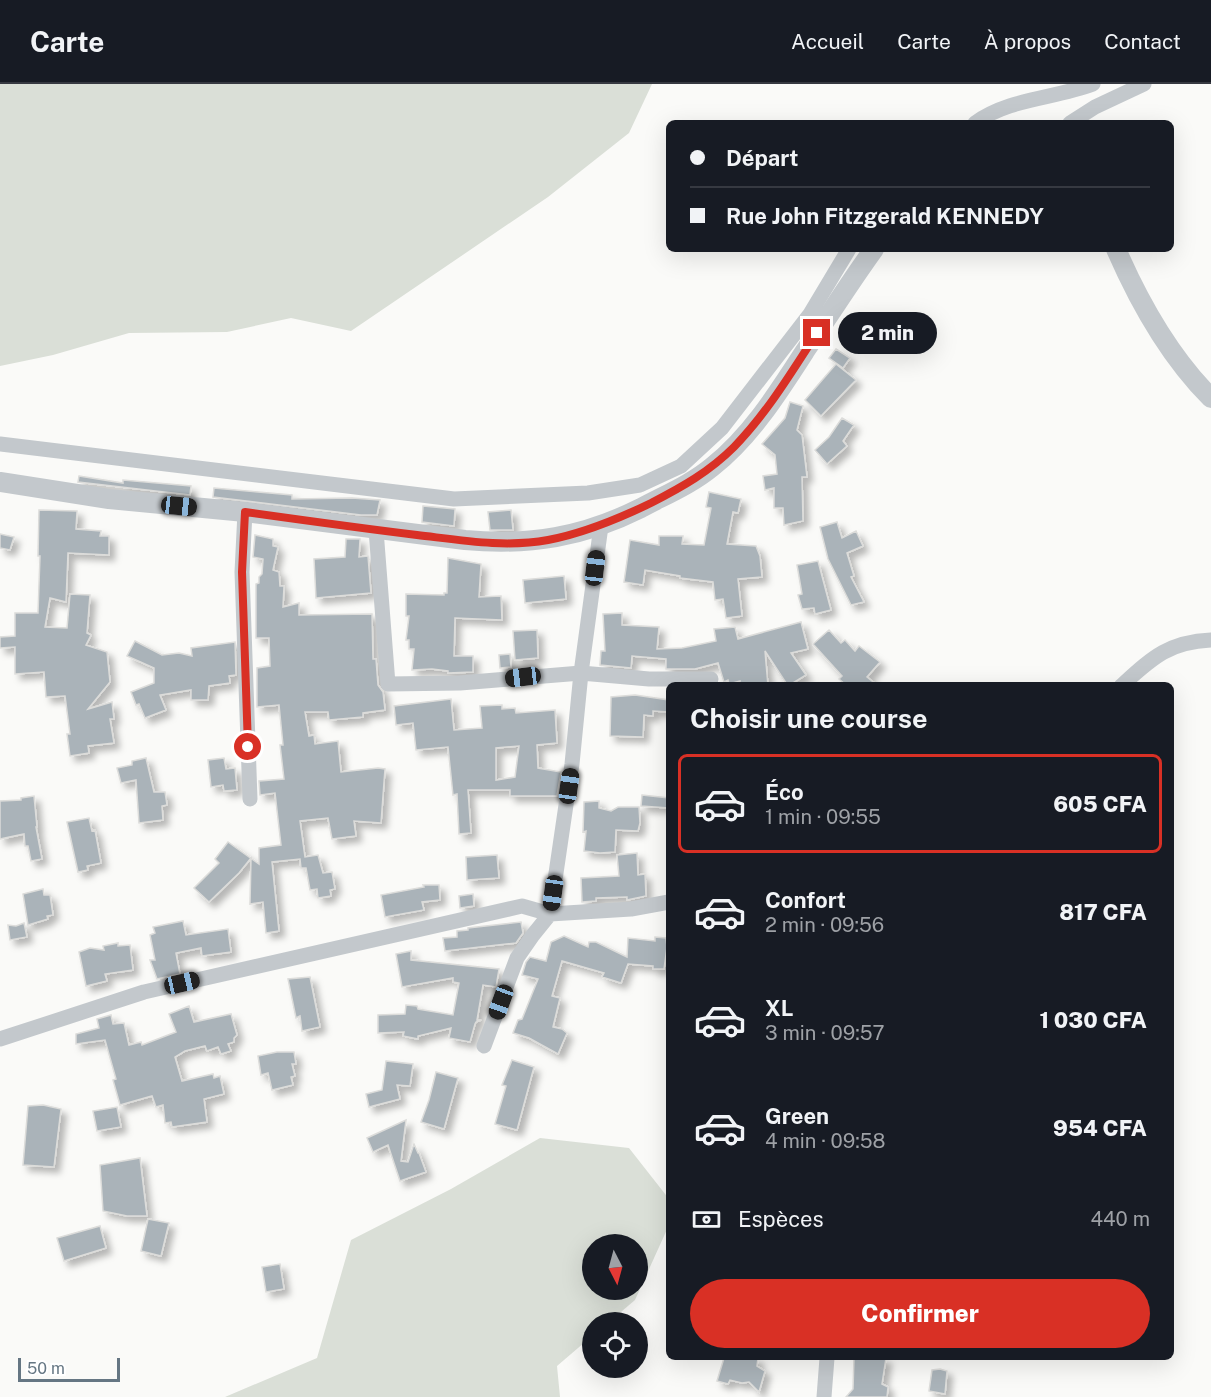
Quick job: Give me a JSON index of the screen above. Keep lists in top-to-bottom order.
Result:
{
  "scale_bar": "50 m",
  "north": "bottom",
  "page": {
    "header": "Carte",
    "nav": [
      "Accueil",
      "Carte",
      "À propos",
      "Contact"
    ],
    "banner": ["Départ", "Rue John Fitzgerald KENNEDY"],
    "bubble": "2 min",
    "heading": "Choisir une course",
    "list": [
      {
        "name": "Éco",
        "note": "1 min · 09:55",
        "value": "605 CFA"
      },
      {
        "name": "Confort",
        "note": "2 min · 09:56",
        "value": "817 CFA"
      },
      {
        "name": "XL",
        "note": "3 min · 09:57",
        "value": "1 030 CFA"
      },
      {
        "name": "Green",
        "note": "4 min · 09:58",
        "value": "954 CFA"
      }
    ],
    "pay": ["Espèces", "440 m"],
    "buttons": "Confirmer",
    "scale": "50 m"
  }
}
